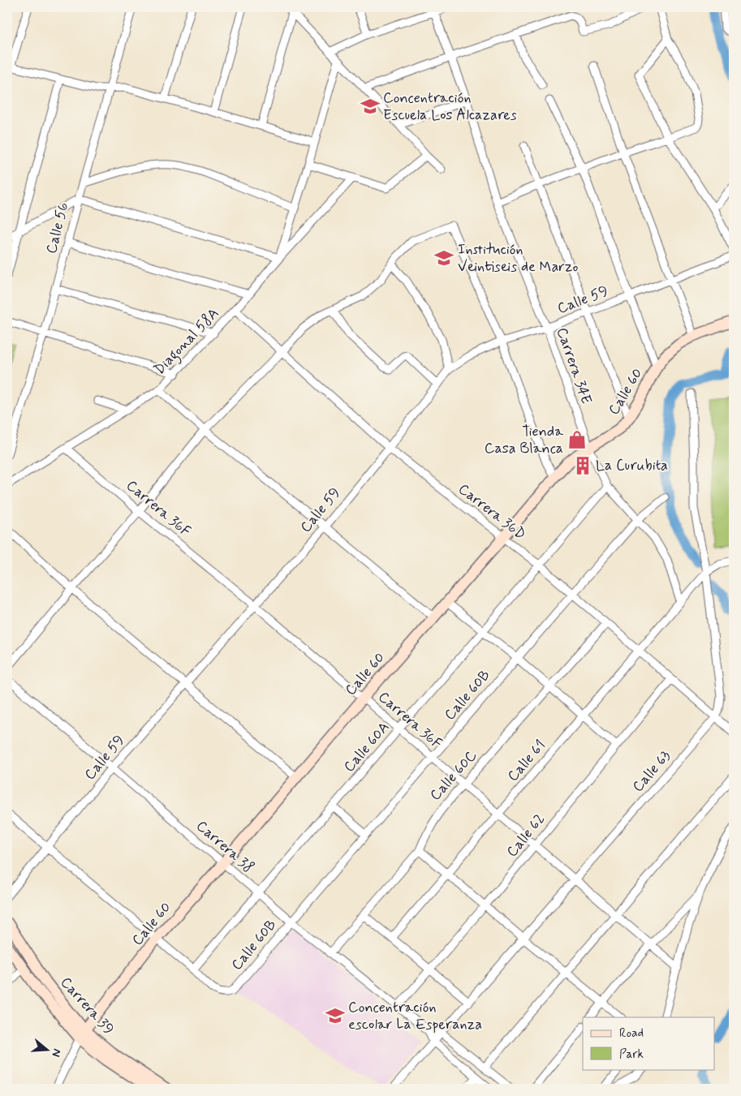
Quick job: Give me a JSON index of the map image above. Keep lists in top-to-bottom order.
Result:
{
  "streets": {
    "street": [
      "Calle 56",
      "Calle 59",
      "Diagonal 58A",
      "Carrera 34E",
      "Calle 60",
      "Carrera 36F",
      "Carrera 36D",
      "Calle 60B",
      "Calle 60A",
      "Calle 61",
      "Calle 63",
      "Calle 60C",
      "Calle 62",
      "Carrera 38",
      "Carrera 39"
    ]
  },
  "crossings": [
    ["Calle 59", "Carrera 34E"],
    ["Calle 59", "Carrera 36F"],
    ["Calle 59", "Carrera 36D"],
    ["Calle 59", "Carrera 38"],
    ["Diagonal 58A", "Carrera 36F"],
    ["Diagonal 58A", "Carrera 36D"],
    ["Carrera 34E", "Calle 60"],
    ["Carrera 34E", "Calle 60B"],
    ["Carrera 34E", "Calle 60A"],
    ["Carrera 34E", "Calle 61"],
    ["Calle 60", "Carrera 36F"],
    ["Calle 60", "Carrera 36D"],
    ["Calle 60", "Carrera 38"],
    ["Calle 60", "Carrera 39"],
    ["Carrera 36F", "Calle 60B"],
    ["Carrera 36F", "Calle 60A"],
    ["Carrera 36F", "Calle 61"],
    ["Carrera 36F", "Calle 63"],
    ["Carrera 36F", "Calle 60C"],
    ["Carrera 36F", "Calle 62"],
    ["Carrera 36D", "Calle 60B"],
    ["Carrera 36D", "Calle 60A"],
    ["Carrera 36D", "Calle 61"],
    ["Carrera 36D", "Calle 63"],
    ["Carrera 36D", "Calle 60C"],
    ["Carrera 36D", "Calle 62"],
    ["Calle 60B", "Calle 60A"],
    ["Calle 60B", "Carrera 38"],
    ["Calle 60A", "Carrera 38"],
    ["Calle 63", "Carrera 38"],
    ["Calle 60C", "Carrera 38"],
    ["Calle 62", "Carrera 38"]
  ],
  "places": {
    "school or university": ["Concentración Escuela Los Alcazares", "Institución Veintiseis de Marzo", "Concentración escolar La Esperanza"],
    "shop": ["Tienda Casa Blanca"],
    "building": ["La Curubita"]
  },
  "legend": ["Road", "Park"],
  "north": "right"
}
